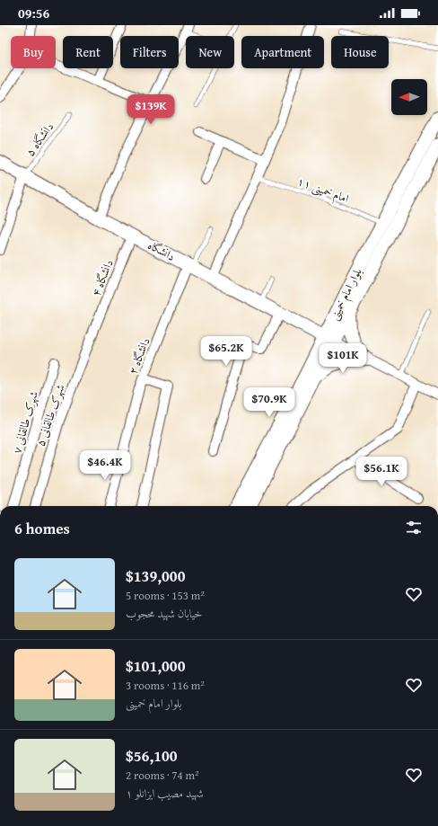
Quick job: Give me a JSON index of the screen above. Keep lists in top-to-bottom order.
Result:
{
  "streets": {
    "main road": ["دانشگاه", "بلوار امام خمینی"],
    "street": [
      "دانشگاه ۴",
      "دانشگاه ۲",
      "شهرک طالقانی ۵",
      "شهرک طالقانی ۷"
    ],
    "lane": ["دانشگاه ۵", "امام خمینی ۱۱"]
  },
  "crossings": [
    ["دانشگاه ۵", "دانشگاه"],
    ["امام خمینی ۱۱", "بلوار امام خمینی"],
    ["دانشگاه", "دانشگاه ۴"],
    ["دانشگاه", "بلوار امام خمینی"],
    ["دانشگاه", "دانشگاه ۲"],
    ["دانشگاه ۴", "شهرک طالقانی ۵"]
  ],
  "north": "left",
  "page": {
    "status": "09:56",
    "chip": [
      "Buy",
      "Rent",
      "Filters",
      "New",
      "Apartment",
      "House"
    ],
    "price": [
      "$139K",
      "$65.2K",
      "$101K",
      "$70.9K",
      "$46.4K",
      "$56.1K"
    ],
    "heading": "6 homes",
    "list": [
      {
        "name": "$139,000",
        "note": "5 rooms · 153 m² · خیابان شهید محجوب"
      },
      {
        "name": "$101,000",
        "note": "3 rooms · 116 m² · بلوار امام خمینی"
      },
      {
        "name": "$56,100",
        "note": "2 rooms · 74 m² · شهید مصیب ایزانلو ۱"
      }
    ]
  }
}
